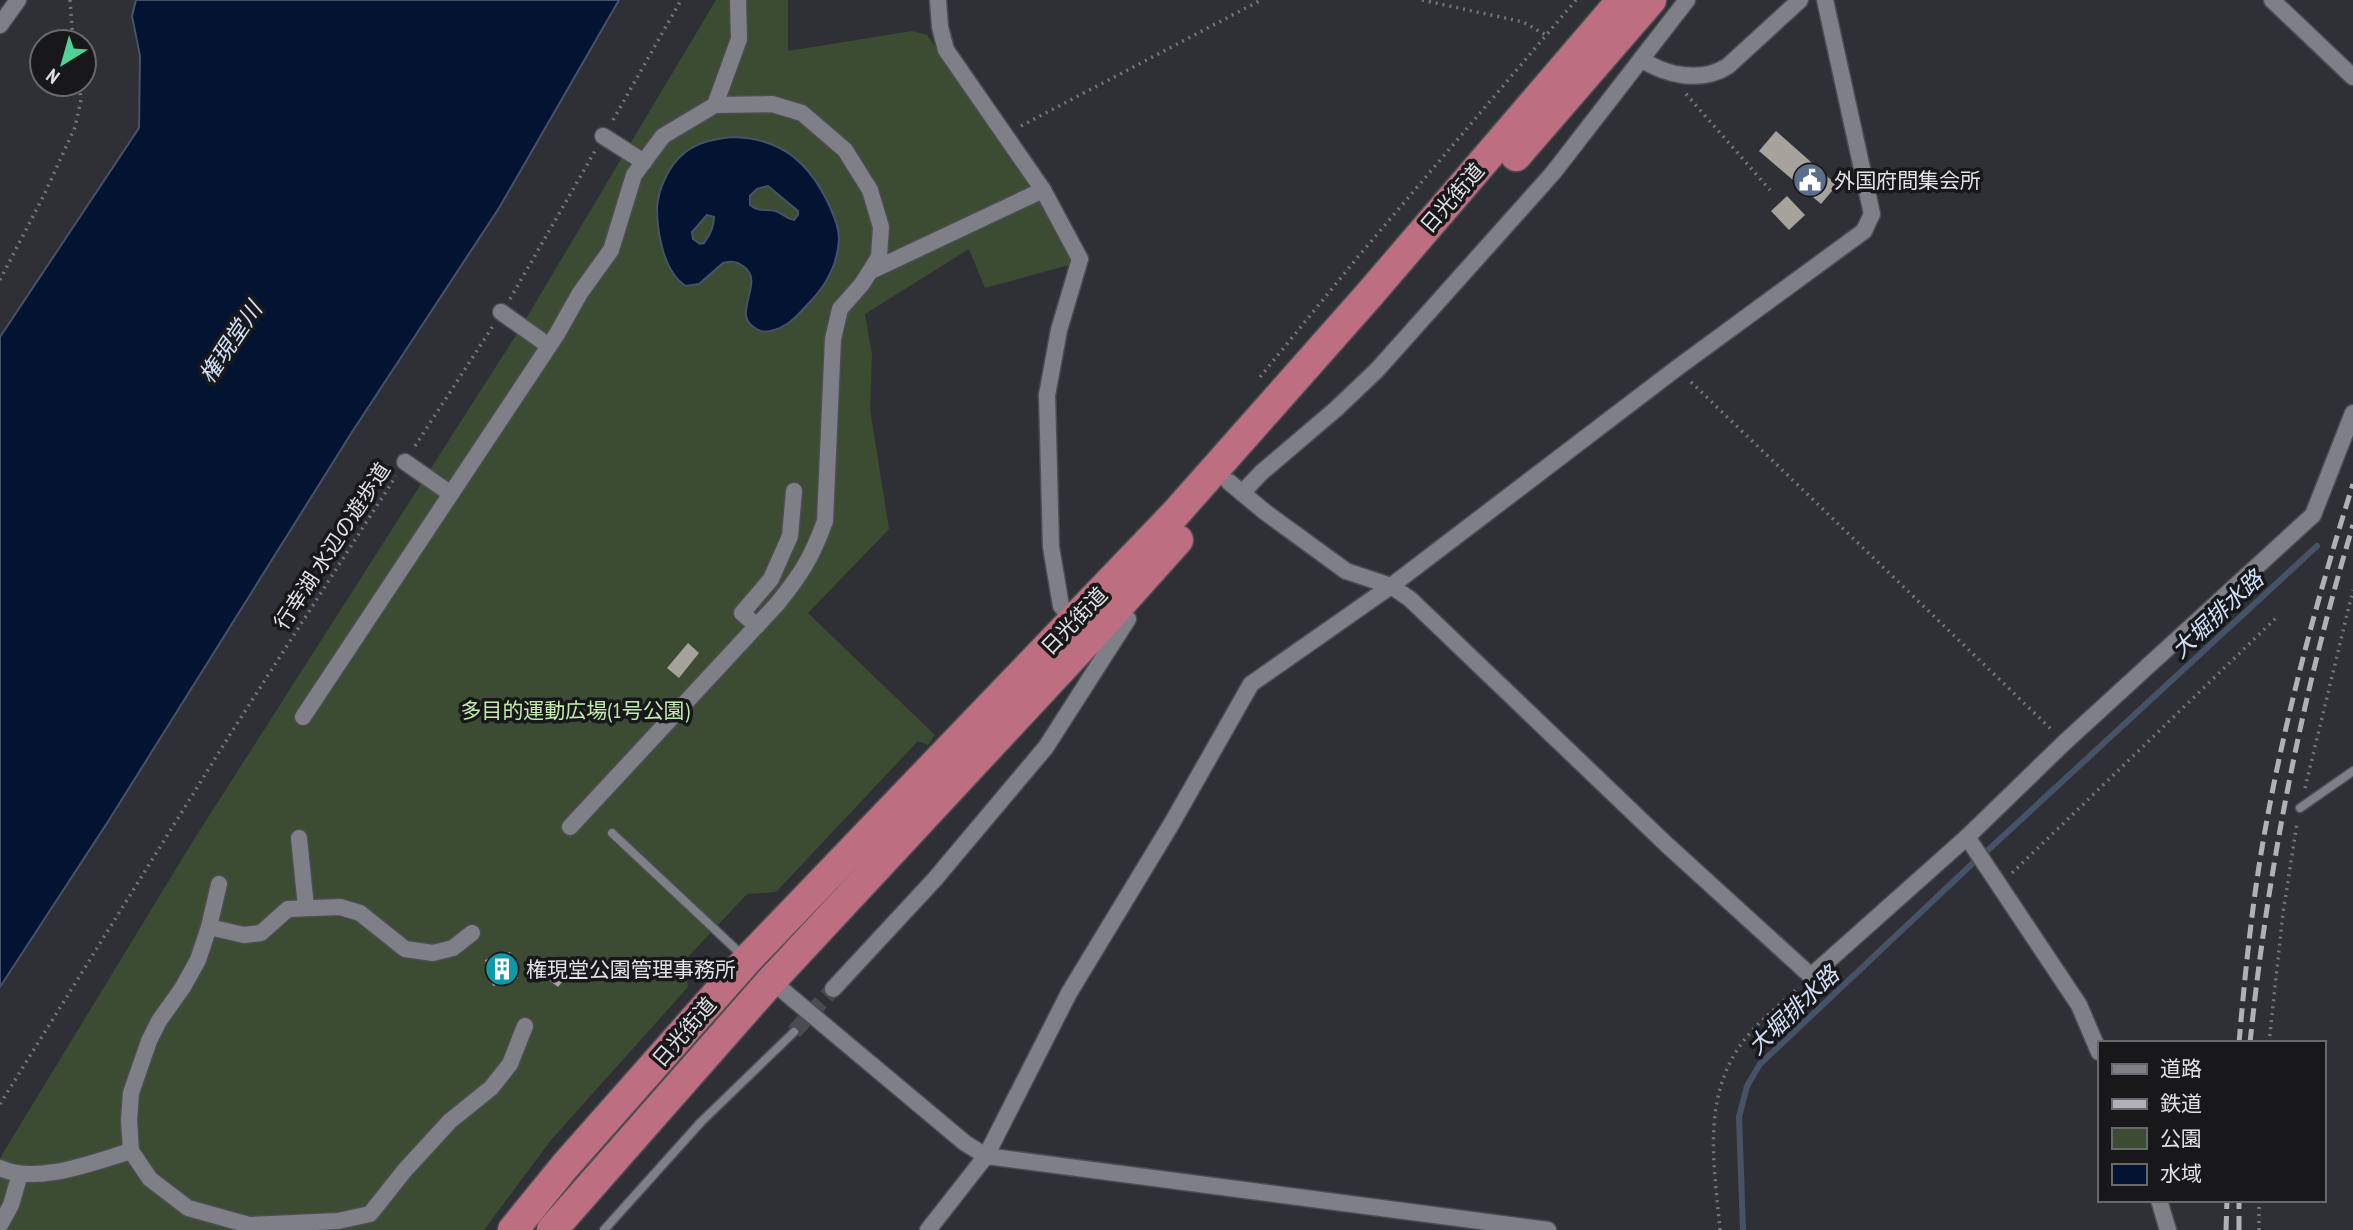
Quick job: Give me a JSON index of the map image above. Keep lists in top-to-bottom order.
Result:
{
  "streets": {
    "highway": ["日光街道"],
    "path": ["行幸湖 水辺の遊歩道"]
  },
  "water": ["権現堂川", "大堀排水路"],
  "parks": ["多目的運動広場(1号公園)"],
  "places": {
    "public building": ["外国府間集会所"],
    "building": ["権現堂公園管理事務所"]
  },
  "legend": [
    "道路",
    "鉄道",
    "公園",
    "水域"
  ],
  "north": "bottom left"
}
